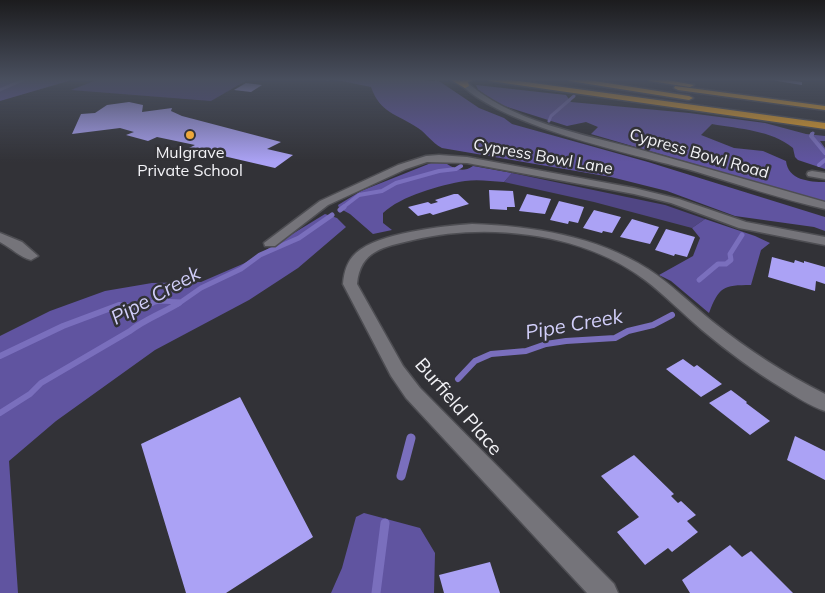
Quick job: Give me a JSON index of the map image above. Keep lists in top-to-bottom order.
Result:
{
  "streets": {
    "street": ["Cypress Bowl Road", "Cypress Bowl Lane", "Burfield Place"]
  },
  "water": ["Pipe Creek"],
  "places": ["Mulgrave Private School"]
}
